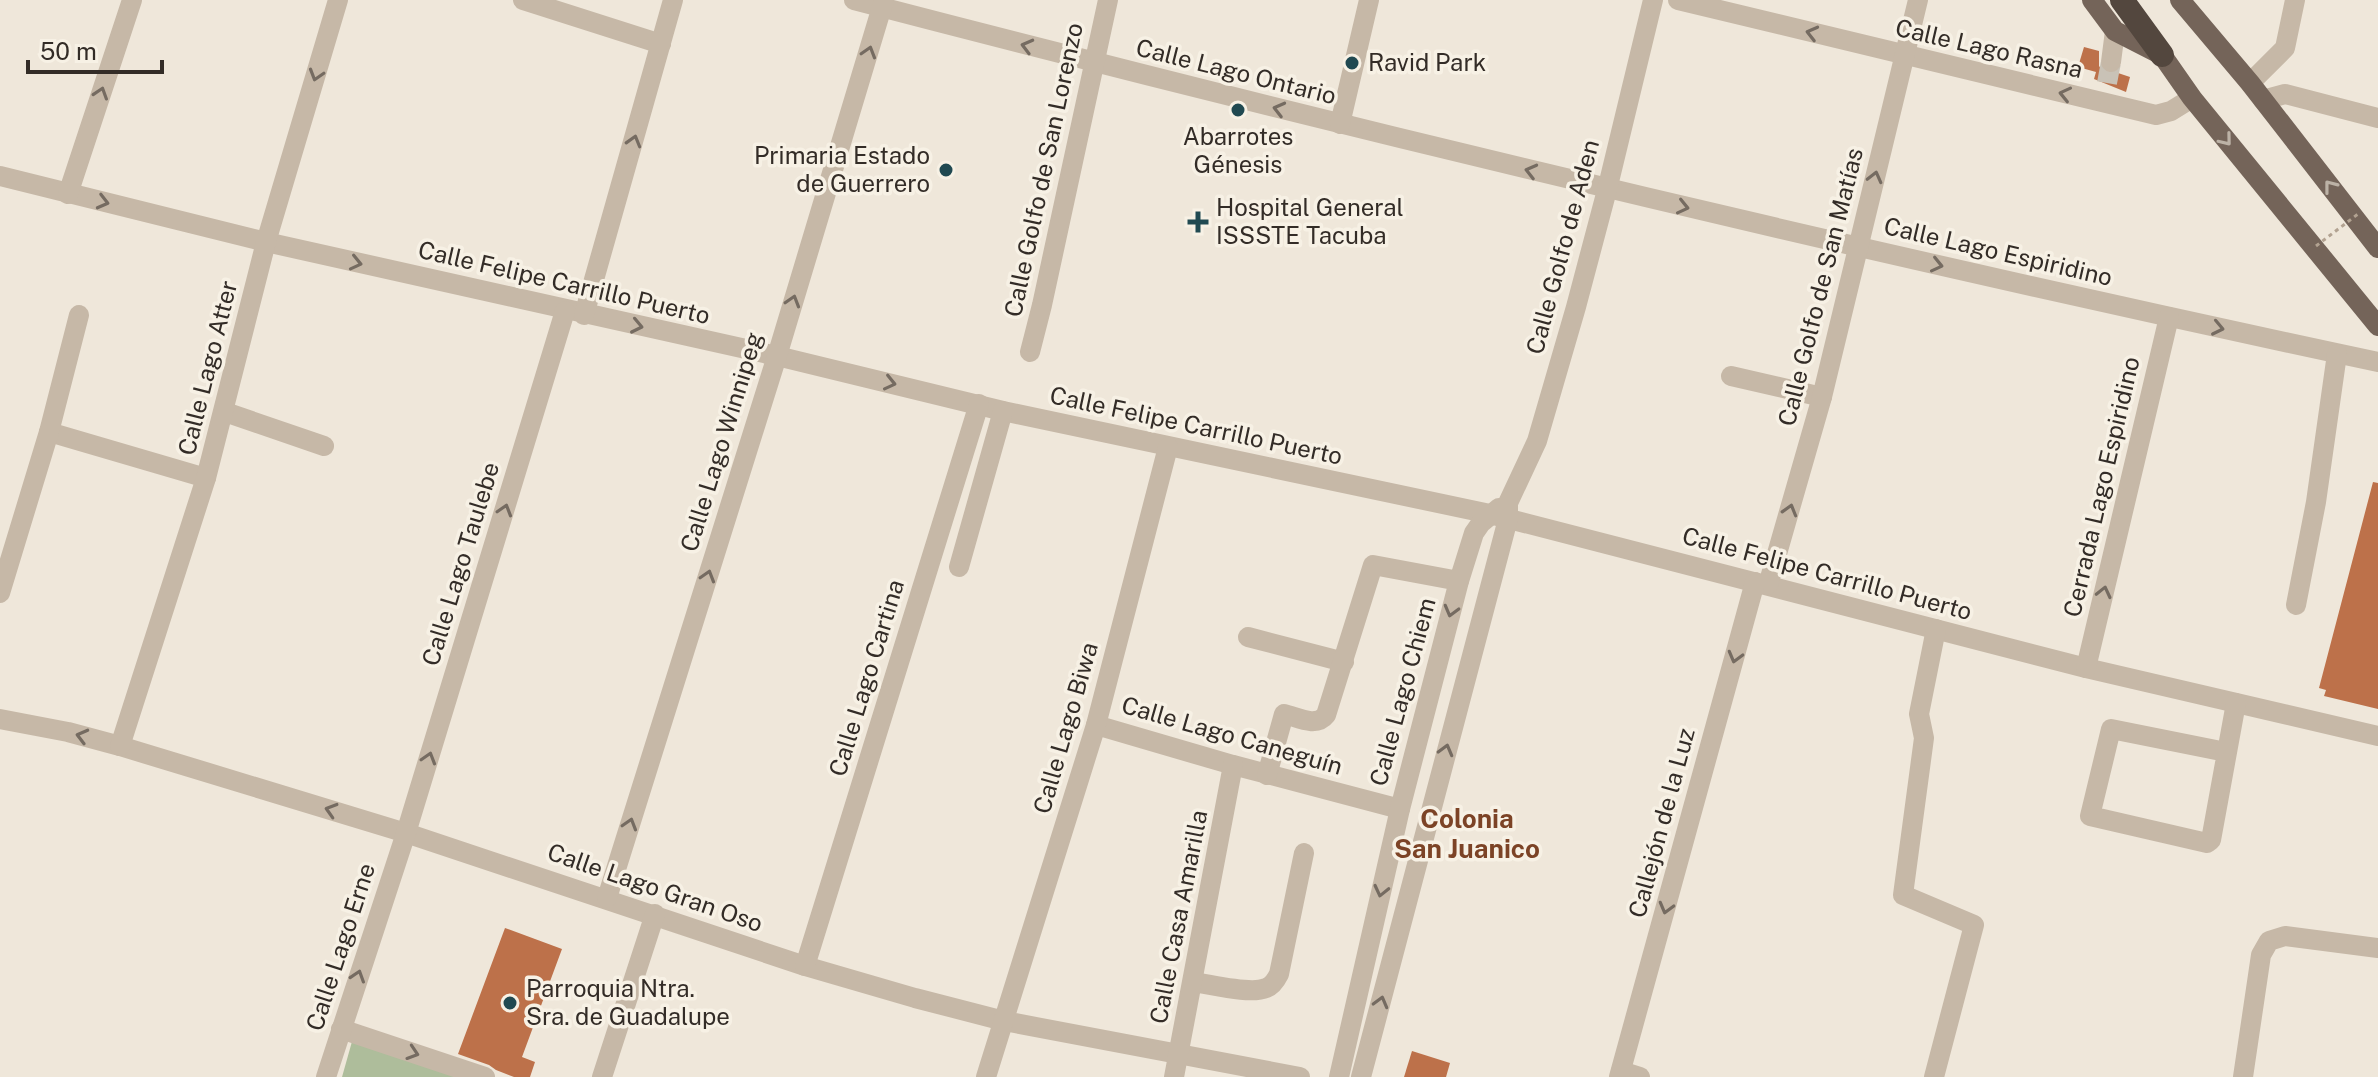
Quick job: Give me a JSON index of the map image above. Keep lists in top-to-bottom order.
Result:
{
  "streets": {
    "street": [
      "Calle Lago Rasna",
      "Calle Lago Ontario",
      "Calle Golfo de San Lorenzo",
      "Calle Golfo de Aden",
      "Calle Lago Espiridino",
      "Calle Felipe Carrillo Puerto",
      "Calle Golfo de San Matías",
      "Calle Lago Atter",
      "Calle Lago Winnipeg",
      "Cerrada Lago Espiridino",
      "Calle Lago Taulebe",
      "Calle Lago Cartina",
      "Calle Lago Chiem",
      "Calle Lago Biwa",
      "Calle Lago Caneguín",
      "Callejón de la Luz",
      "Calle Lago Gran Oso",
      "Calle Casa Amarilla",
      "Calle Lago Erne"
    ]
  },
  "crossings": [
    ["Calle Lago Rasna", "Calle Golfo de San Matías"],
    ["Calle Lago Ontario", "Calle Golfo de San Lorenzo"],
    ["Calle Lago Ontario", "Calle Golfo de Aden"],
    ["Calle Lago Ontario", "Calle Lago Espiridino"],
    ["Calle Lago Ontario", "Calle Lago Winnipeg"],
    ["Calle Golfo de Aden", "Calle Lago Espiridino"],
    ["Calle Golfo de Aden", "Calle Felipe Carrillo Puerto"],
    ["Calle Golfo de Aden", "Calle Lago Chiem"],
    ["Calle Lago Espiridino", "Calle Golfo de San Matías"],
    ["Calle Lago Espiridino", "Cerrada Lago Espiridino"],
    ["Calle Felipe Carrillo Puerto", "Calle Golfo de San Matías"],
    ["Calle Felipe Carrillo Puerto", "Calle Lago Atter"],
    ["Calle Felipe Carrillo Puerto", "Calle Lago Winnipeg"],
    ["Calle Felipe Carrillo Puerto", "Cerrada Lago Espiridino"],
    ["Calle Felipe Carrillo Puerto", "Calle Lago Taulebe"],
    ["Calle Felipe Carrillo Puerto", "Calle Lago Cartina"],
    ["Calle Felipe Carrillo Puerto", "Calle Lago Chiem"],
    ["Calle Felipe Carrillo Puerto", "Calle Lago Biwa"],
    ["Calle Felipe Carrillo Puerto", "Callejón de la Luz"],
    ["Calle Golfo de San Matías", "Callejón de la Luz"],
    ["Calle Lago Atter", "Calle Lago Gran Oso"],
    ["Calle Lago Winnipeg", "Calle Lago Gran Oso"],
    ["Calle Lago Taulebe", "Calle Lago Gran Oso"],
    ["Calle Lago Taulebe", "Calle Lago Erne"],
    ["Calle Lago Cartina", "Calle Lago Gran Oso"],
    ["Calle Lago Chiem", "Calle Lago Caneguín"],
    ["Calle Lago Biwa", "Calle Lago Caneguín"],
    ["Calle Lago Biwa", "Calle Lago Gran Oso"],
    ["Calle Lago Caneguín", "Calle Casa Amarilla"],
    ["Calle Lago Gran Oso", "Calle Casa Amarilla"],
    ["Calle Lago Gran Oso", "Calle Lago Erne"]
  ],
  "one_way": [
    "Calle Lago Rasna",
    "Calle Lago Ontario",
    "Calle Lago Espiridino",
    "Calle Felipe Carrillo Puerto",
    "Calle Golfo de San Matías",
    "Calle Lago Winnipeg",
    "Cerrada Lago Espiridino",
    "Calle Lago Taulebe",
    "Callejón de la Luz",
    "Calle Lago Erne"
  ],
  "districts": ["Colonia San Juanico"],
  "places": {
    "other": [
      "Ravid Park",
      "Abarrotes Génesis",
      "Primaria Estado de Guerrero",
      "Parroquia Ntra. Sra. de Guadalupe"
    ],
    "health": ["Hospital General ISSSTE Tacuba"]
  },
  "scale_bar": "50 m"
}
